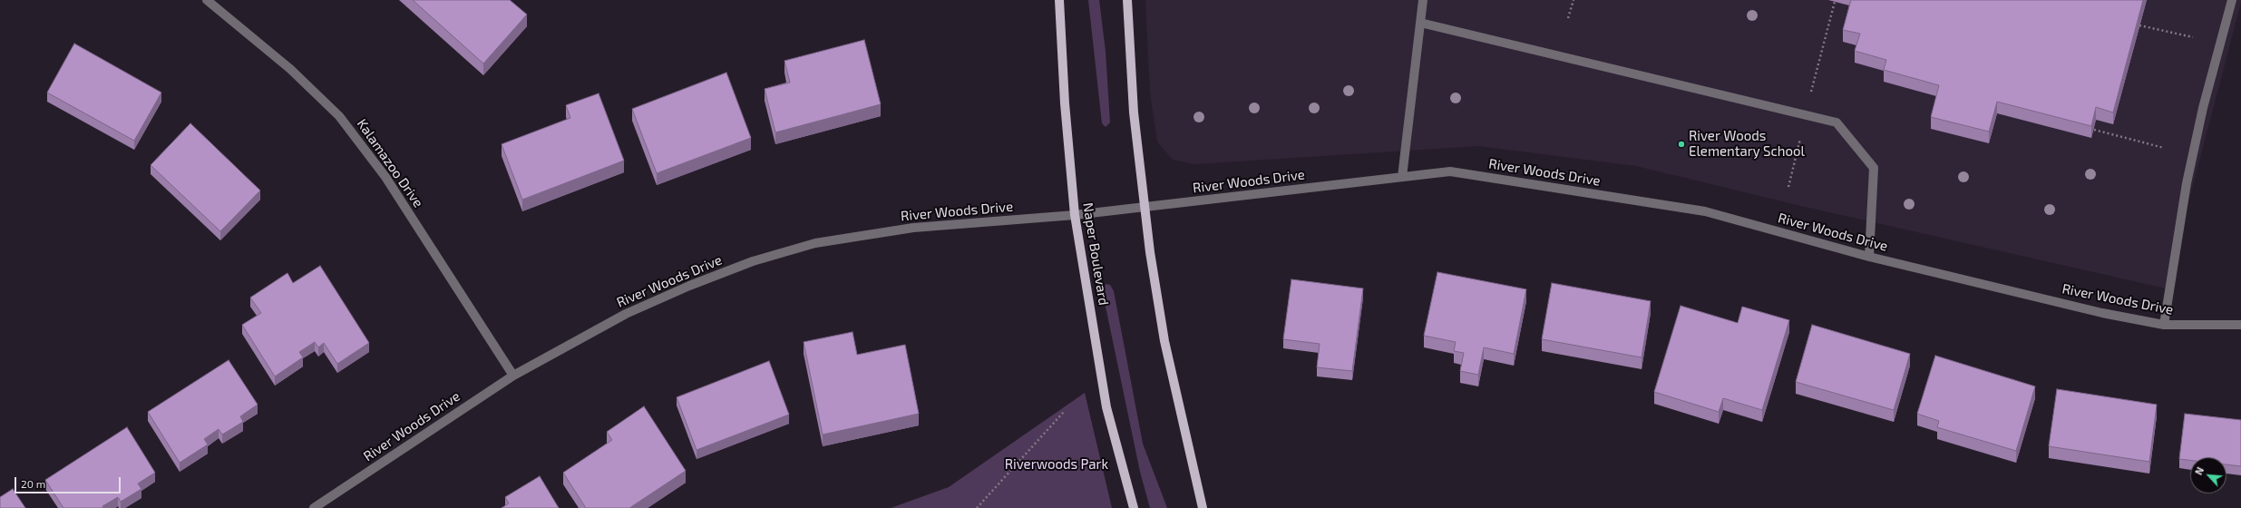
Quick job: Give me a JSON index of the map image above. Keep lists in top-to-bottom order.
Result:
{
  "streets": {
    "main road": ["Naper Boulevard"],
    "street": ["Kalamazoo Drive", "River Woods Drive"]
  },
  "crossings": [
    ["Kalamazoo Drive", "River Woods Drive"],
    ["River Woods Drive", "Naper Boulevard"]
  ],
  "parks": ["Riverwoods Park"],
  "places": ["River Woods Elementary School"],
  "scale_bar": "20 m",
  "north": "top left"
}
